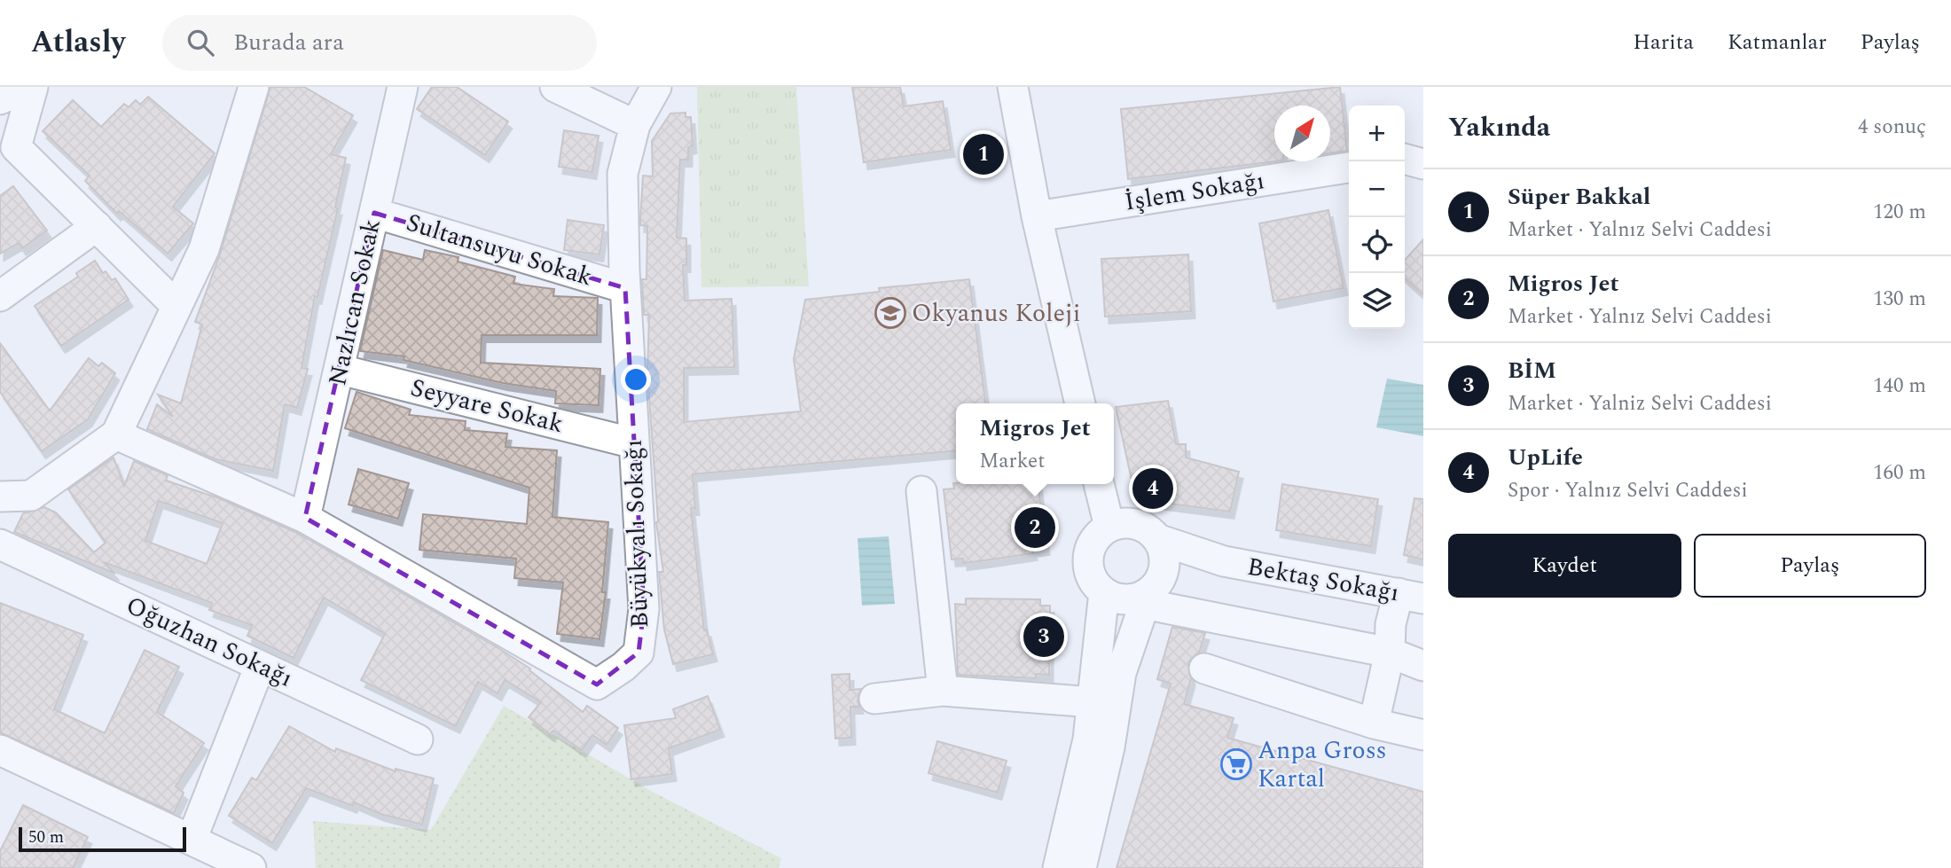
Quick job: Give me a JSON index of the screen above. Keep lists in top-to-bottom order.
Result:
{
  "streets": {
    "street": [
      "İşlem Sokağı",
      "Sultansuyu Sokak",
      "Nazlıcan Sokak",
      "Seyyare Sokak",
      "Büyükyalı Sokağı",
      "Bektaş Sokağı",
      "Oğuzhan Sokağı"
    ]
  },
  "crossings": [
    ["Sultansuyu Sokak", "Nazlıcan Sokak"],
    ["Sultansuyu Sokak", "Büyükyalı Sokağı"],
    ["Nazlıcan Sokak", "Seyyare Sokak"],
    ["Nazlıcan Sokak", "Büyükyalı Sokağı"],
    ["Seyyare Sokak", "Büyükyalı Sokağı"]
  ],
  "places": {
    "school or university": ["Okyanus Koleji"],
    "supermarket": ["Anpa Gross Kartal"]
  },
  "scale_bar": "50 m",
  "north": "top right",
  "page": {
    "header": "Atlasly",
    "search": "Burada ara",
    "nav": ["Harita", "Katmanlar", "Paylaş"],
    "heading": ["Yakında", "4 sonuç"],
    "map_buttons": ["+", "−"],
    "pins": [
      "1",
      "4",
      "2",
      "3"
    ],
    "list": [
      {
        "mark": "1",
        "name": "Süper Bakkal",
        "note": "Market · Yalnız Selvi Caddesi",
        "value": "120 m"
      },
      {
        "mark": "2",
        "name": "Migros Jet",
        "note": "Market · Yalnız Selvi Caddesi",
        "value": "130 m"
      },
      {
        "mark": "3",
        "name": "BİM",
        "note": "Market · Yalniz Selvi Caddesi",
        "value": "140 m"
      },
      {
        "mark": "4",
        "name": "UpLife",
        "note": "Spor · Yalnız Selvi Caddesi",
        "value": "160 m"
      }
    ],
    "popup": ["Migros Jet", "Market"],
    "buttons": ["Kaydet", "Paylaş"],
    "scale": "50 m"
  }
}
